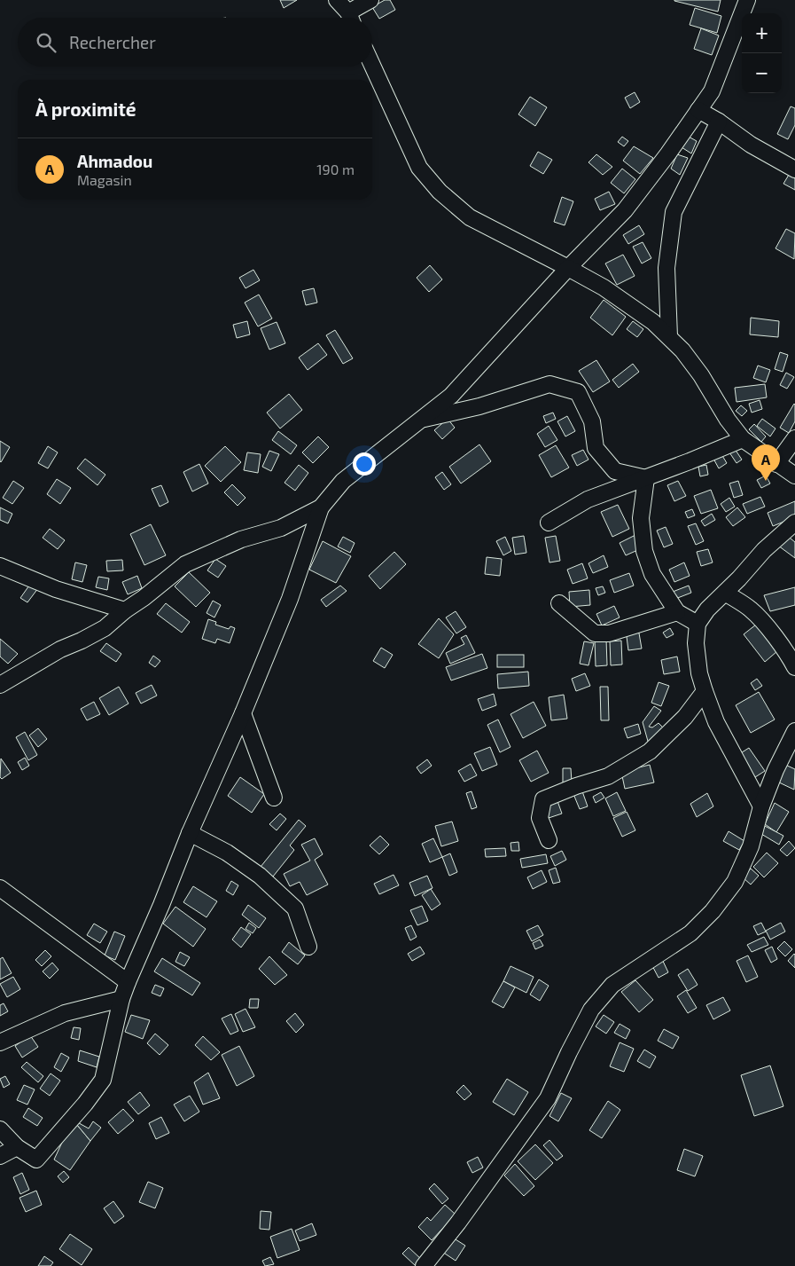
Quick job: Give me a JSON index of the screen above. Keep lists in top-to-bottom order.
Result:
{
  "page": {
    "map_buttons": ["+", "−"],
    "search": "Rechercher",
    "heading": "À proximité",
    "list": [
      {
        "mark": "A",
        "name": "Ahmadou",
        "note": "Magasin",
        "value": "190 m"
      }
    ],
    "pins": "A"
  }
}
